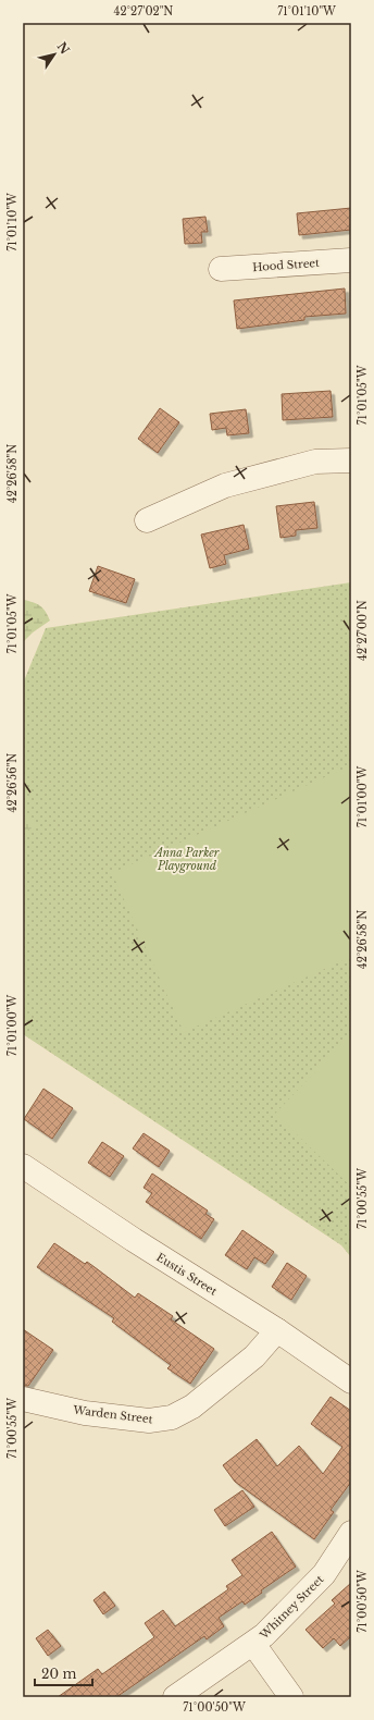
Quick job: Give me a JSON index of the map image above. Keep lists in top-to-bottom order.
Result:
{
  "streets": {
    "street": [
      "Hood Street",
      "Eustis Street",
      "Warden Street",
      "Whitney Street"
    ]
  },
  "crossings": [
    ["Eustis Street", "Warden Street"]
  ],
  "parks": ["Anna Parker Playground"],
  "scale_bar": "20 m",
  "north": "top right",
  "coordinates": [
    "42°27'02\"N",
    "71°01'10\"W",
    "71°01'05\"W",
    "42°26'58\"N",
    "42°27'00\"N",
    "42°26'56\"N",
    "71°01'00\"W",
    "71°00'55\"W",
    "71°00'50\"W"
  ]
}
